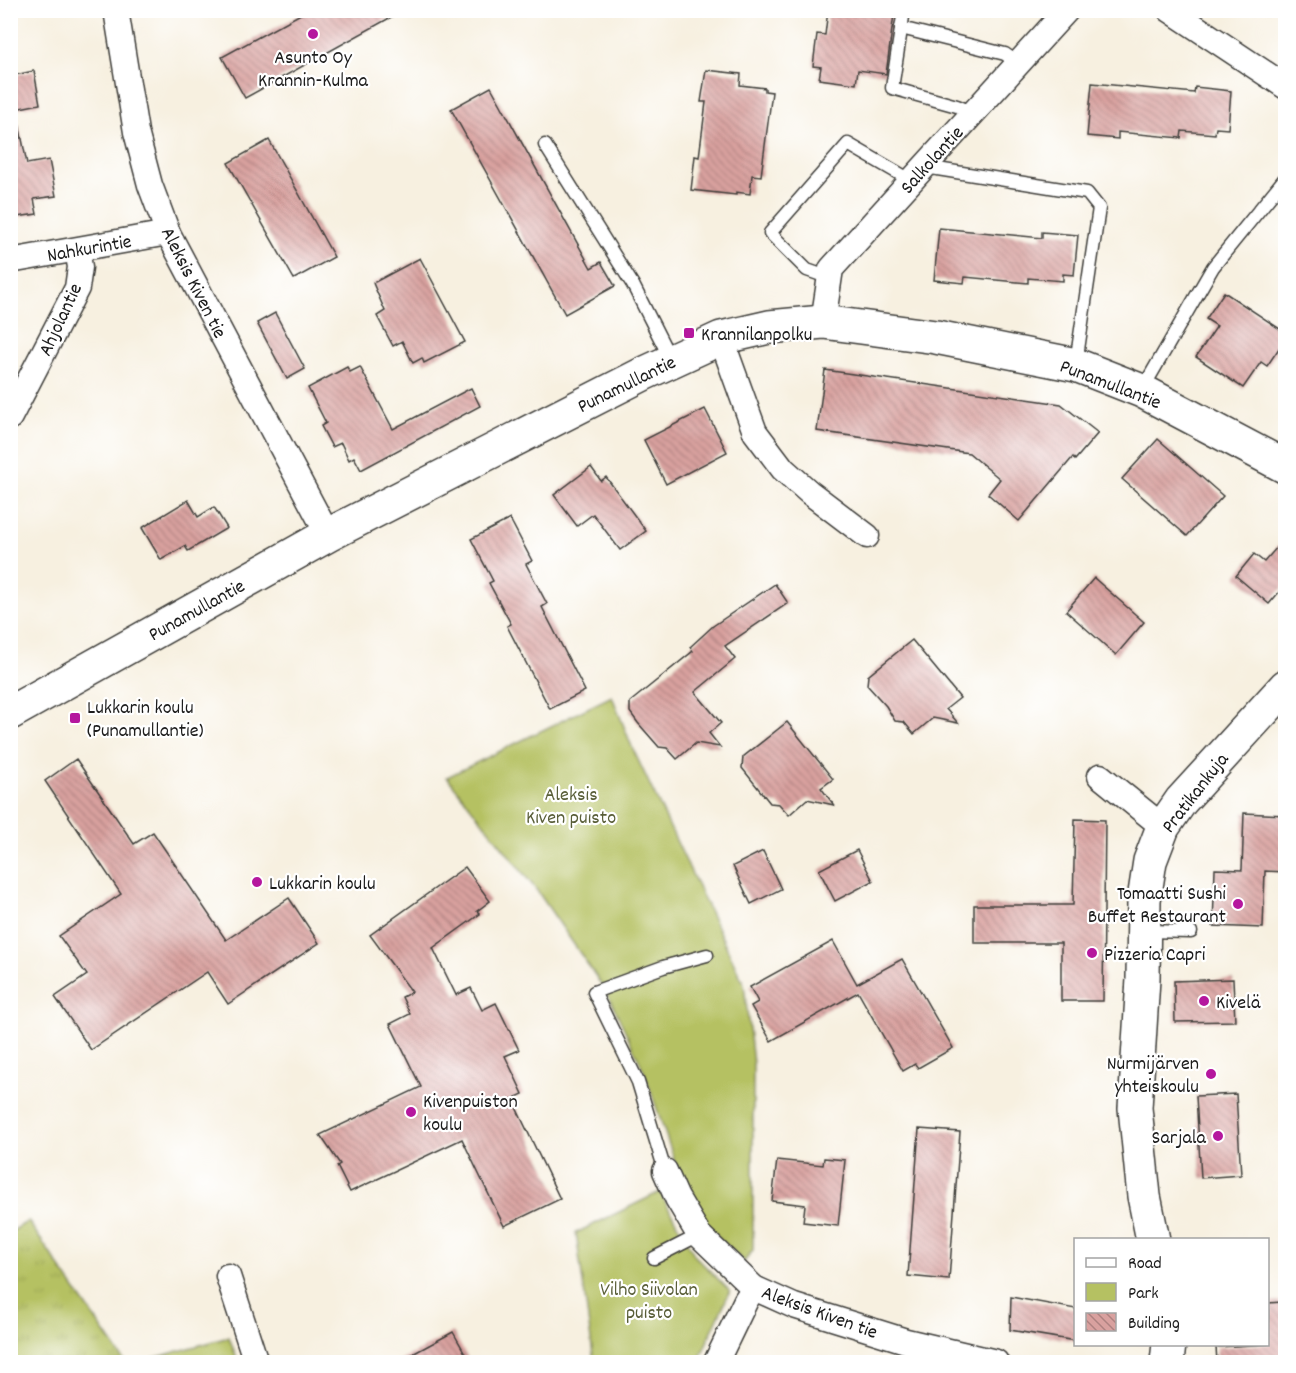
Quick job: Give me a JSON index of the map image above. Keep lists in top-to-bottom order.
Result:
{
  "streets": {
    "street": [
      "Salkolantie",
      "Nahkurintie",
      "Aleksis Kiven tie",
      "Ahjolantie",
      "Punamullantie",
      "Pratikankuja"
    ]
  },
  "crossings": [
    ["Salkolantie", "Punamullantie"],
    ["Nahkurintie", "Aleksis Kiven tie"],
    ["Nahkurintie", "Ahjolantie"],
    ["Aleksis Kiven tie", "Punamullantie"]
  ],
  "parks": ["Aleksis Kiven puisto", "Vilho Siivolan puisto"],
  "places": {
    "other": [
      "Asunto Oy Krannin-Kulma",
      "Lukkarin koulu",
      "Tomaatti Sushi Buffet Restaurant",
      "Pizzeria Capri",
      "Kivelä",
      "Nurmijärven yhteiskoulu",
      "Kivenpuiston koulu",
      "Sarjala"
    ],
    "transit": ["Krannilanpolku", "Lukkarin koulu (Punamullantie)"]
  },
  "legend": ["Road", "Park", "Building"]
}
